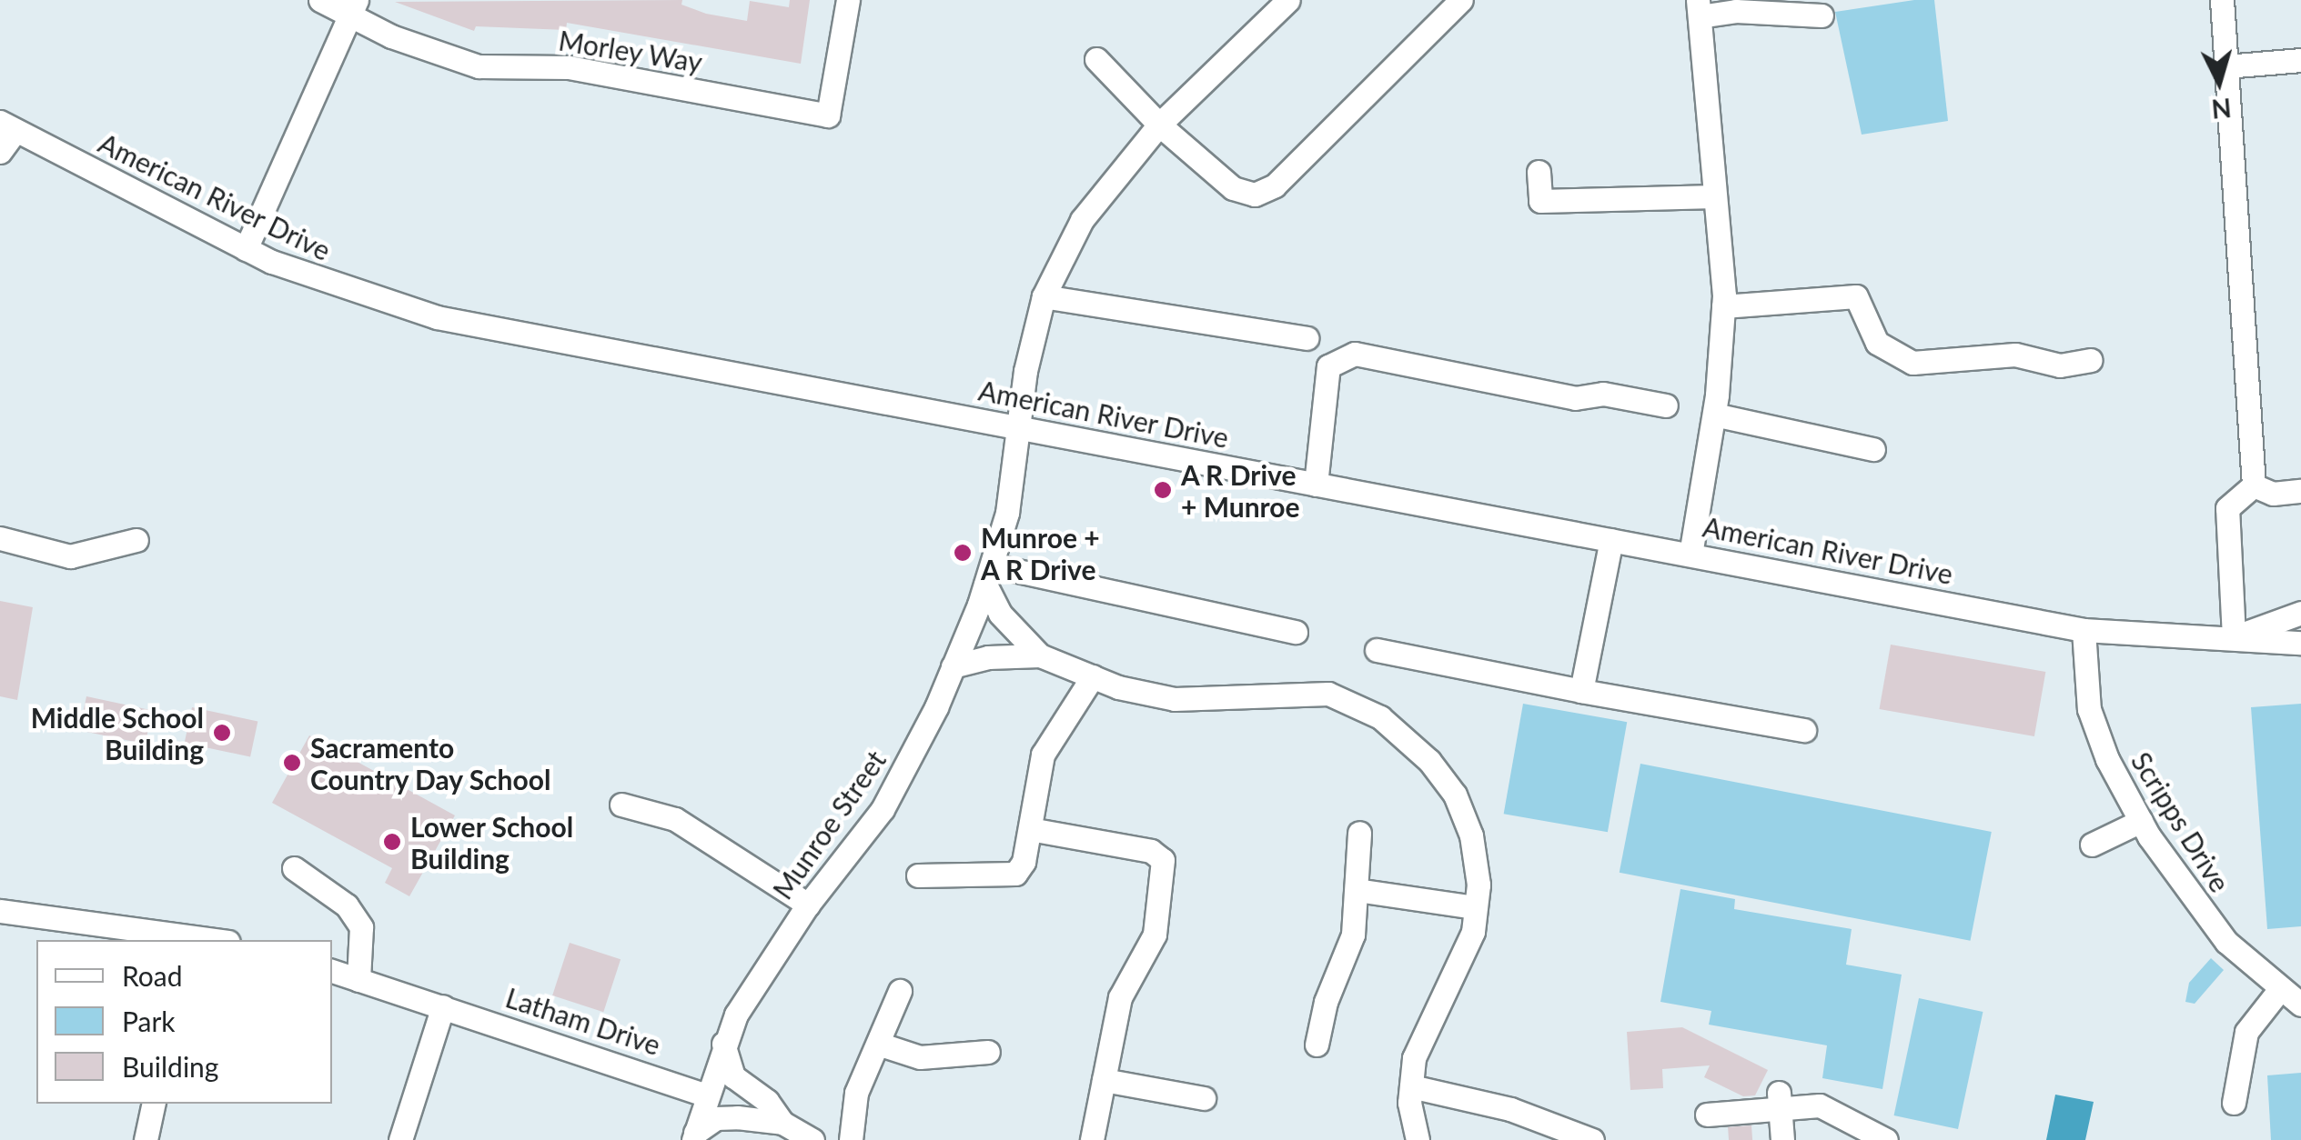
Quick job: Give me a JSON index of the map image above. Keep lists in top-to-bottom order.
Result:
{
  "streets": {
    "street": [
      "Morley Way",
      "American River Drive",
      "Scripps Drive",
      "Munroe Street",
      "Latham Drive"
    ]
  },
  "crossings": [
    ["American River Drive", "Scripps Drive"],
    ["American River Drive", "Munroe Street"],
    ["Munroe Street", "Latham Drive"]
  ],
  "places": [
    "A R Drive + Munroe",
    "Munroe + A R Drive",
    "Middle School Building",
    "Sacramento Country Day School",
    "Lower School Building"
  ],
  "legend": ["Road", "Park", "Building"],
  "north": "bottom"
}
